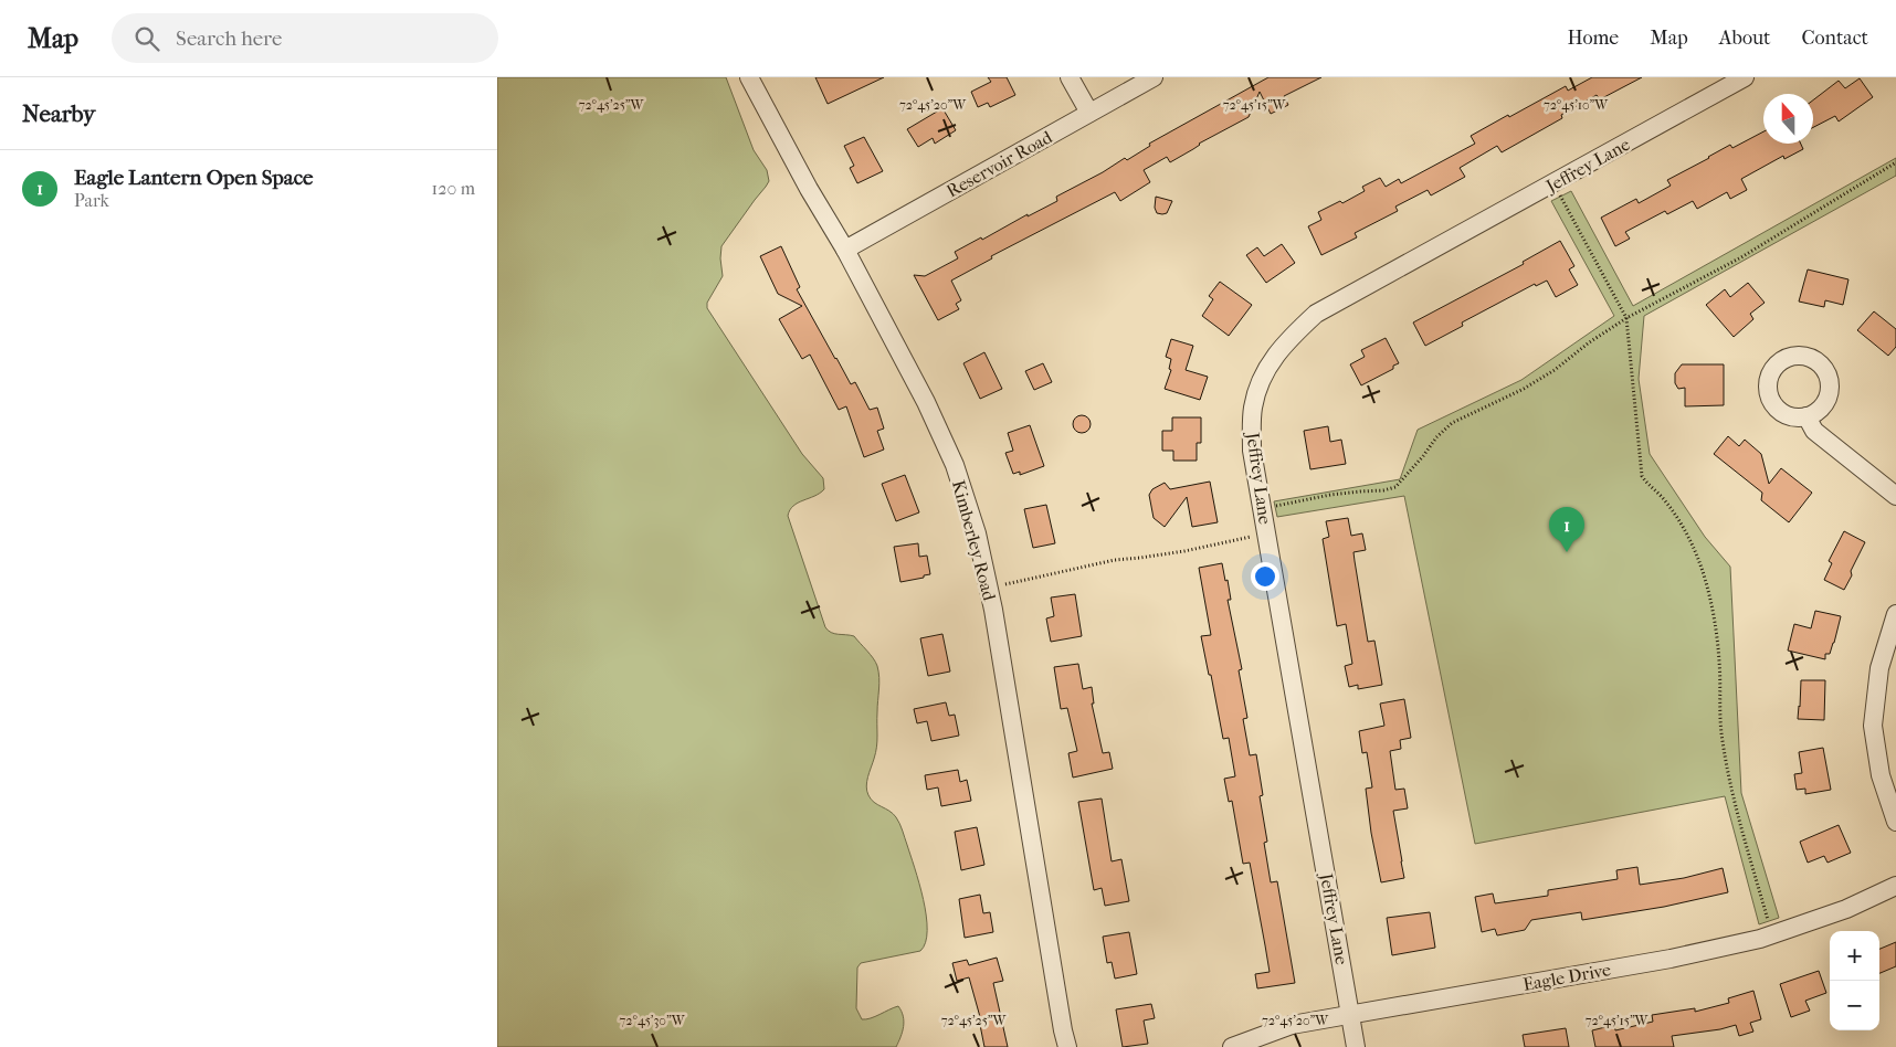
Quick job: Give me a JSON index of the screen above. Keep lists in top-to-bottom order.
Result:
{
  "streets": {
    "street": [
      "Reservoir Road",
      "Jeffrey Lane",
      "Kimberley Road",
      "Eagle Drive"
    ]
  },
  "crossings": [
    ["Reservoir Road", "Kimberley Road"],
    ["Jeffrey Lane", "Eagle Drive"]
  ],
  "north": "top",
  "page": {
    "header": "Map",
    "search": "Search here",
    "nav": [
      "Home",
      "Map",
      "About",
      "Contact"
    ],
    "heading": "Nearby",
    "list": [
      {
        "mark": "1",
        "name": "Eagle Lantern Open Space",
        "note": "Park",
        "value": "120 m"
      }
    ],
    "pins": "1",
    "map_buttons": ["+", "−"]
  },
  "coordinates": [
    "72°45'25\"W",
    "72°45'20\"W",
    "72°45'15\"W",
    "72°45'10\"W",
    "72°45'30\"W"
  ]
}
